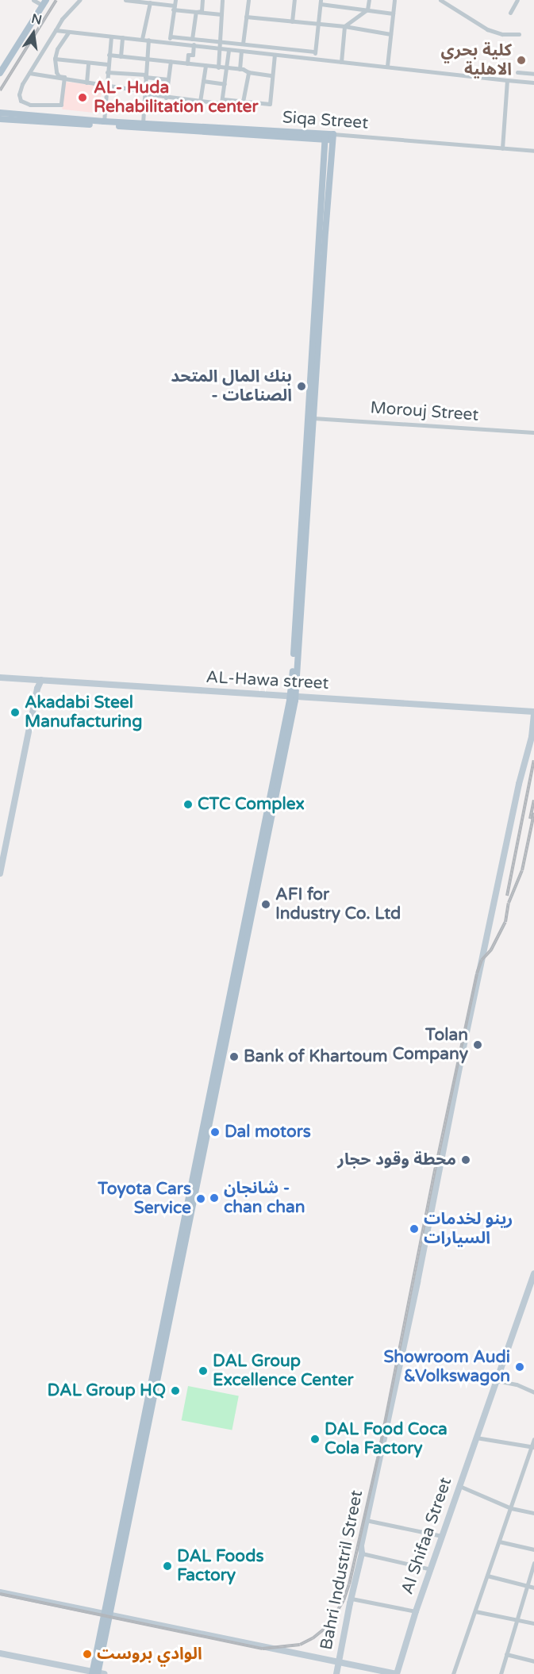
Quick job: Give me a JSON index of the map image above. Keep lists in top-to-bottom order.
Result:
{
  "streets": {
    "main road": ["Siqa Street"],
    "street": [
      "Morouj Street",
      "AL-Hawa street",
      "Al Shifaa Street",
      "Bahri Industril Street"
    ]
  },
  "crossings": [
    ["AL-Hawa street", "Bahri Industril Street"]
  ],
  "places": [
    "كلية بحري الاهلية",
    "AL- Huda Rehabilitation center",
    "بنك المال المتحد - الصناعات",
    "Akadabi Steel Manufacturing",
    "CTC Complex",
    "AFI for Industry Co. Ltd",
    "Tolan Company",
    "Bank of Khartoum",
    "Dal motors",
    "محطة وقود حجار",
    "شانجان - chan chan",
    "Toyota Cars Service",
    "رينو لخدمات السيارات",
    "Showroom Audi &Volkswagon",
    "DAL Group Excellence Center",
    "DAL Group HQ",
    "DAL Food Coca Cola Factory",
    "DAL Foods Factory",
    "الوادي بروست"
  ],
  "north": "top"
}
